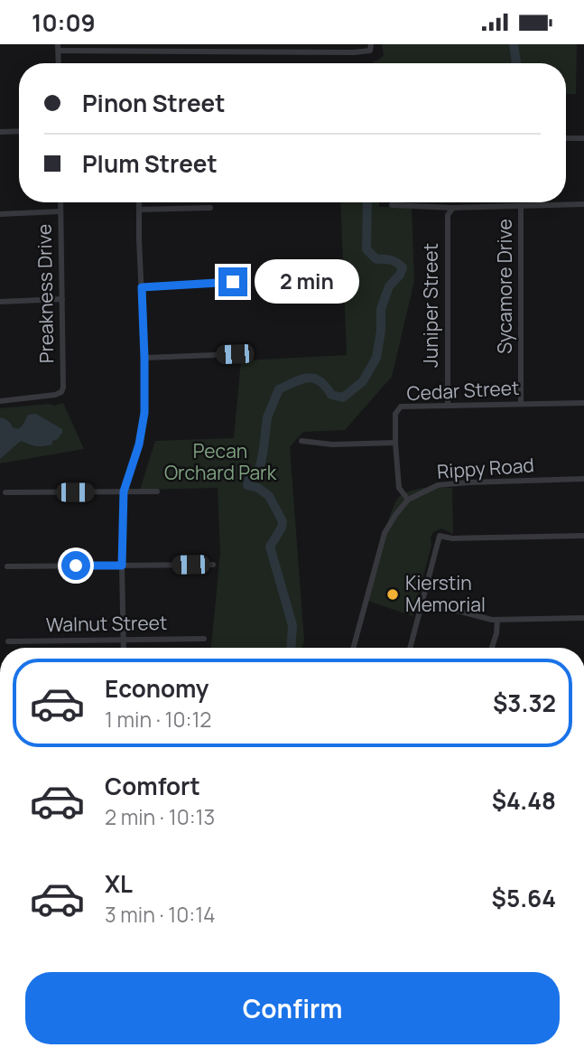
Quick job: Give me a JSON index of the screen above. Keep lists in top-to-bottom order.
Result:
{
  "streets": {
    "street": [
      "Sycamore Drive",
      "Preakness Drive",
      "Juniper Street",
      "Cedar Street",
      "Rippy Road",
      "Walnut Street"
    ]
  },
  "crossings": [
    ["Sycamore Drive", "Cedar Street"],
    ["Juniper Street", "Cedar Street"],
    ["Cedar Street", "Rippy Road"]
  ],
  "parks": ["Pecan Orchard Park"],
  "places": ["Kierstin Memorial"],
  "page": {
    "status": "10:09",
    "banner": ["Pinon Street", "Plum Street"],
    "bubble": "2 min",
    "list": [
      {
        "name": "Economy",
        "note": "1 min · 10:12",
        "value": "$3.32"
      },
      {
        "name": "Comfort",
        "note": "2 min · 10:13",
        "value": "$4.48"
      },
      {
        "name": "XL",
        "note": "3 min · 10:14",
        "value": "$5.64"
      }
    ],
    "buttons": "Confirm"
  }
}
